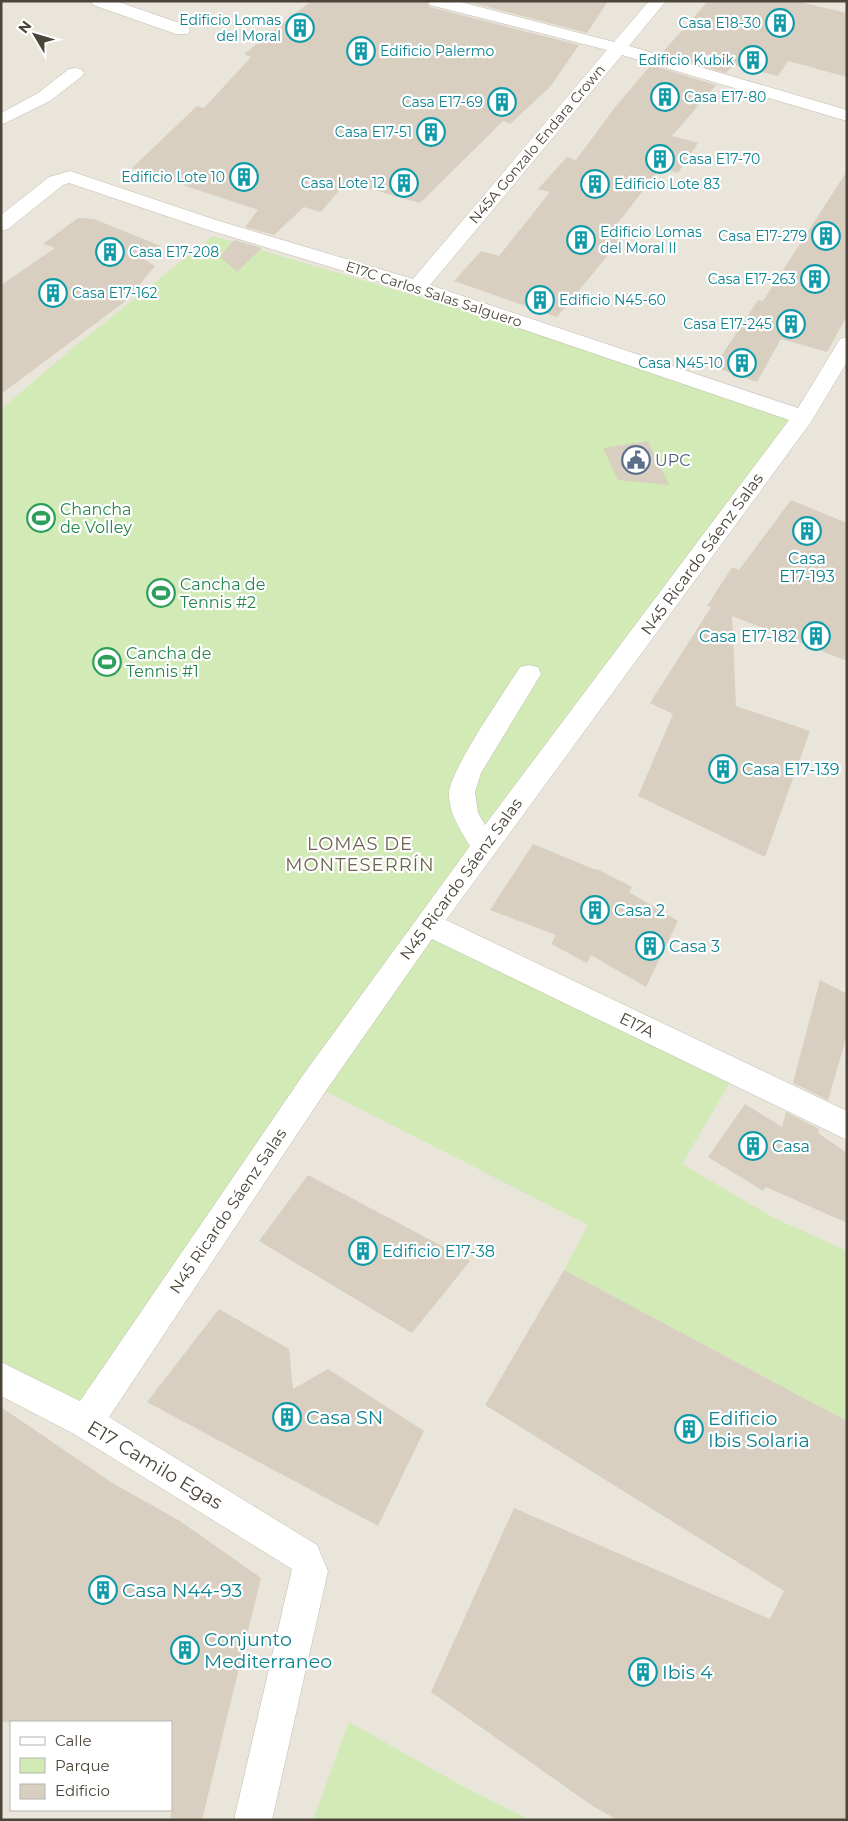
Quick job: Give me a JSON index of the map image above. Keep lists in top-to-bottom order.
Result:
{
  "streets": {
    "street": [
      "N45A Gonzalo Endara Crown",
      "E17C Carlos Salas Salguero",
      "N45 Ricardo Sáenz Salas",
      "E17A",
      "E17 Camilo Egas"
    ]
  },
  "crossings": [
    ["N45A Gonzalo Endara Crown", "E17C Carlos Salas Salguero"],
    ["E17C Carlos Salas Salguero", "N45 Ricardo Sáenz Salas"],
    ["N45 Ricardo Sáenz Salas", "E17A"],
    ["N45 Ricardo Sáenz Salas", "E17 Camilo Egas"]
  ],
  "districts": ["LOMAS DE MONTESERRÍN"],
  "places": {
    "building": [
      "Casa E18-30",
      "Edificio Lomas del Moral",
      "Edificio Palermo",
      "Edificio Kubik",
      "Casa E17-80",
      "Casa E17-69",
      "Casa E17-51",
      "Casa E17-70",
      "Edificio Lote 10",
      "Casa Lote 12",
      "Edificio Lote 83",
      "Casa E17-279",
      "Edificio Lomas del Moral II",
      "Casa E17-208",
      "Casa E17-263",
      "Casa E17-162",
      "Edificio N45-60",
      "Casa E17-245",
      "Casa N45-10",
      "Casa E17-193",
      "Casa E17-182",
      "Casa E17-139",
      "Casa 2",
      "Casa 3",
      "Casa",
      "Edificio E17-38",
      "Casa SN",
      "Edificio Ibis Solaria",
      "Casa N44-93",
      "Conjunto Mediterraneo",
      "Ibis 4"
    ],
    "public building": ["UPC"],
    "sports": ["Chancha de Volley", "Cancha de Tennis #2", "Cancha de Tennis #1"]
  },
  "legend": ["Calle", "Parque", "Edificio"],
  "north": "top left"
}
